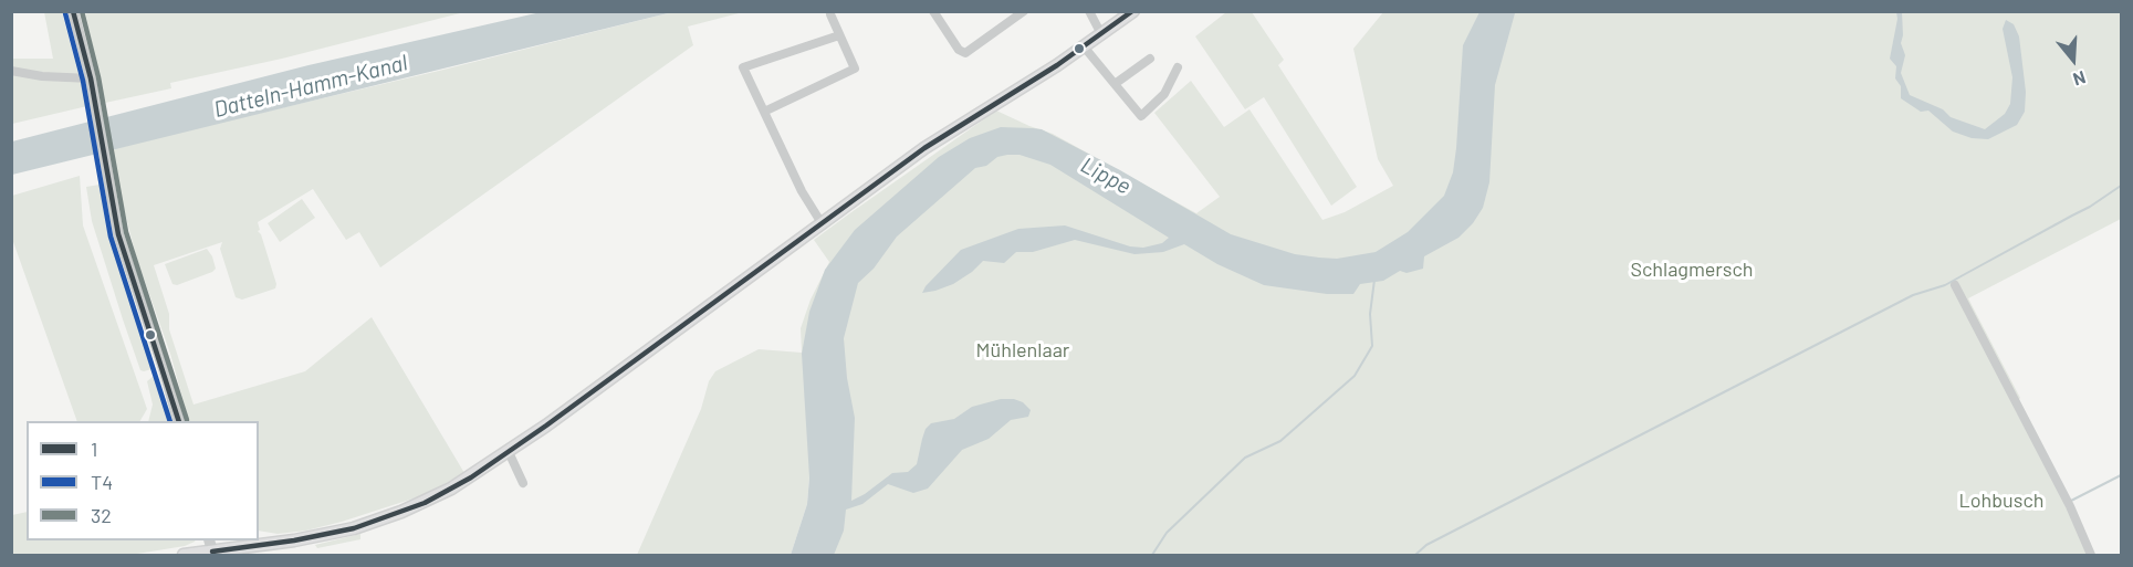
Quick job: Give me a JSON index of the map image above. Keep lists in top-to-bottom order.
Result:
{
  "water": ["Datteln-Hamm-Kanal", "Lippe"],
  "parks": ["Schlagmersch", "Mühlenlaar", "Lohbusch"],
  "lines": ["transit line 1", "transit line 32", "transit line T4"],
  "legend": ["1", "T4", "32"],
  "north": "bottom"
}
